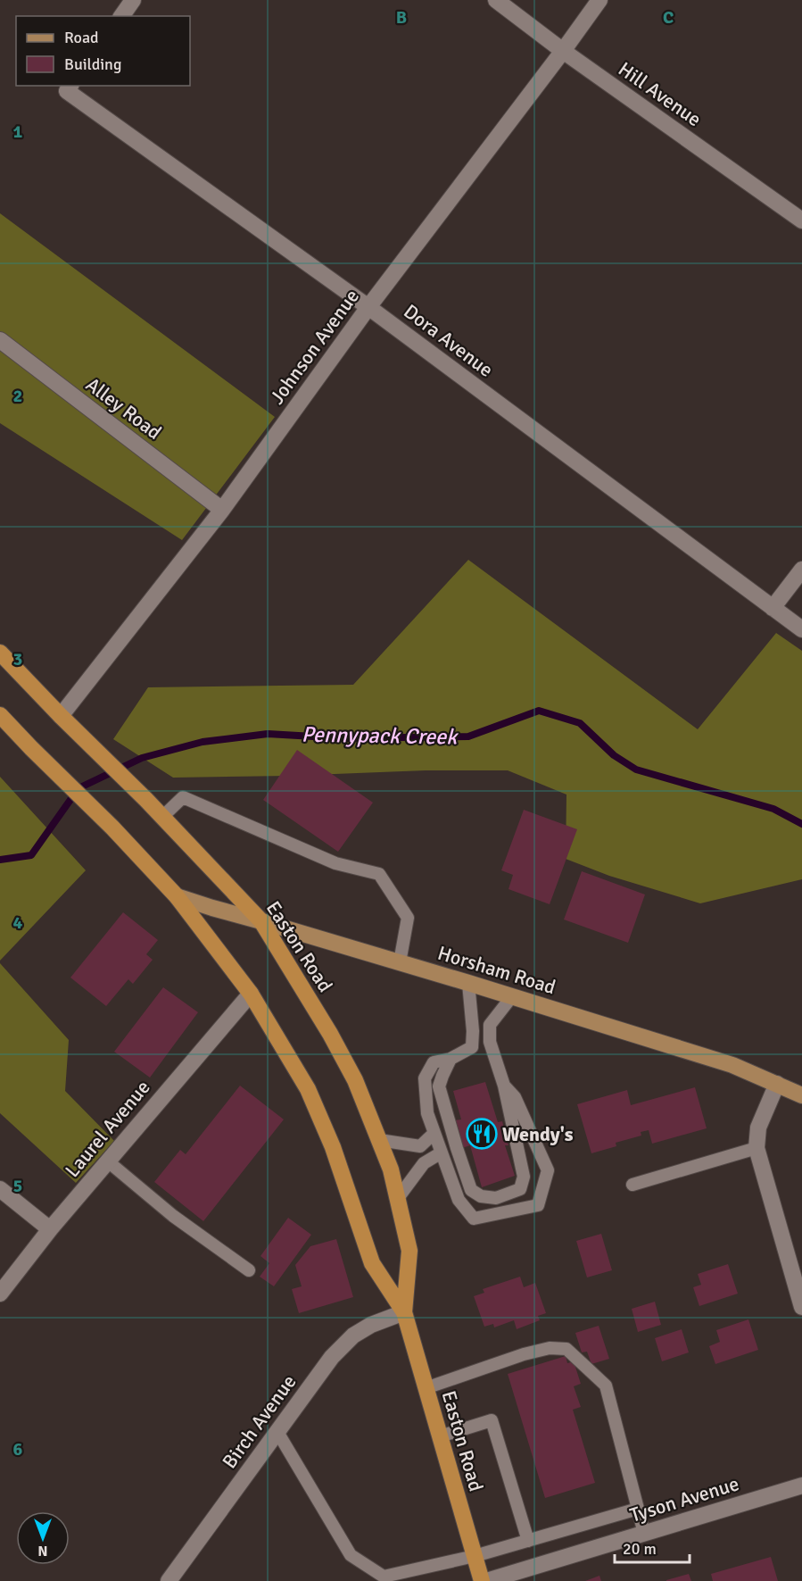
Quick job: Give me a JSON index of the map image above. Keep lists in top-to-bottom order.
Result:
{
  "streets": {
    "highway": ["Easton Road"],
    "main road": ["Horsham Road"],
    "street": [
      "Hill Avenue",
      "Dora Avenue",
      "Johnson Avenue",
      "Alley Road",
      "Laurel Avenue",
      "Birch Avenue",
      "Tyson Avenue"
    ]
  },
  "crossings": [
    ["Hill Avenue", "Johnson Avenue"],
    ["Dora Avenue", "Johnson Avenue"],
    ["Johnson Avenue", "Alley Road"],
    ["Johnson Avenue", "Easton Road"],
    ["Easton Road", "Horsham Road"],
    ["Easton Road", "Laurel Avenue"],
    ["Easton Road", "Birch Avenue"]
  ],
  "water": ["Pennypack Creek"],
  "places": {
    "restaurant": ["Wendy's"]
  },
  "legend": ["Road", "Building"],
  "scale_bar": "20 m",
  "north": "bottom",
  "grid": {
    "columns": ["B", "C"],
    "rows": [
      "1",
      "2",
      "3",
      "4",
      "5",
      "6"
    ]
  }
}
